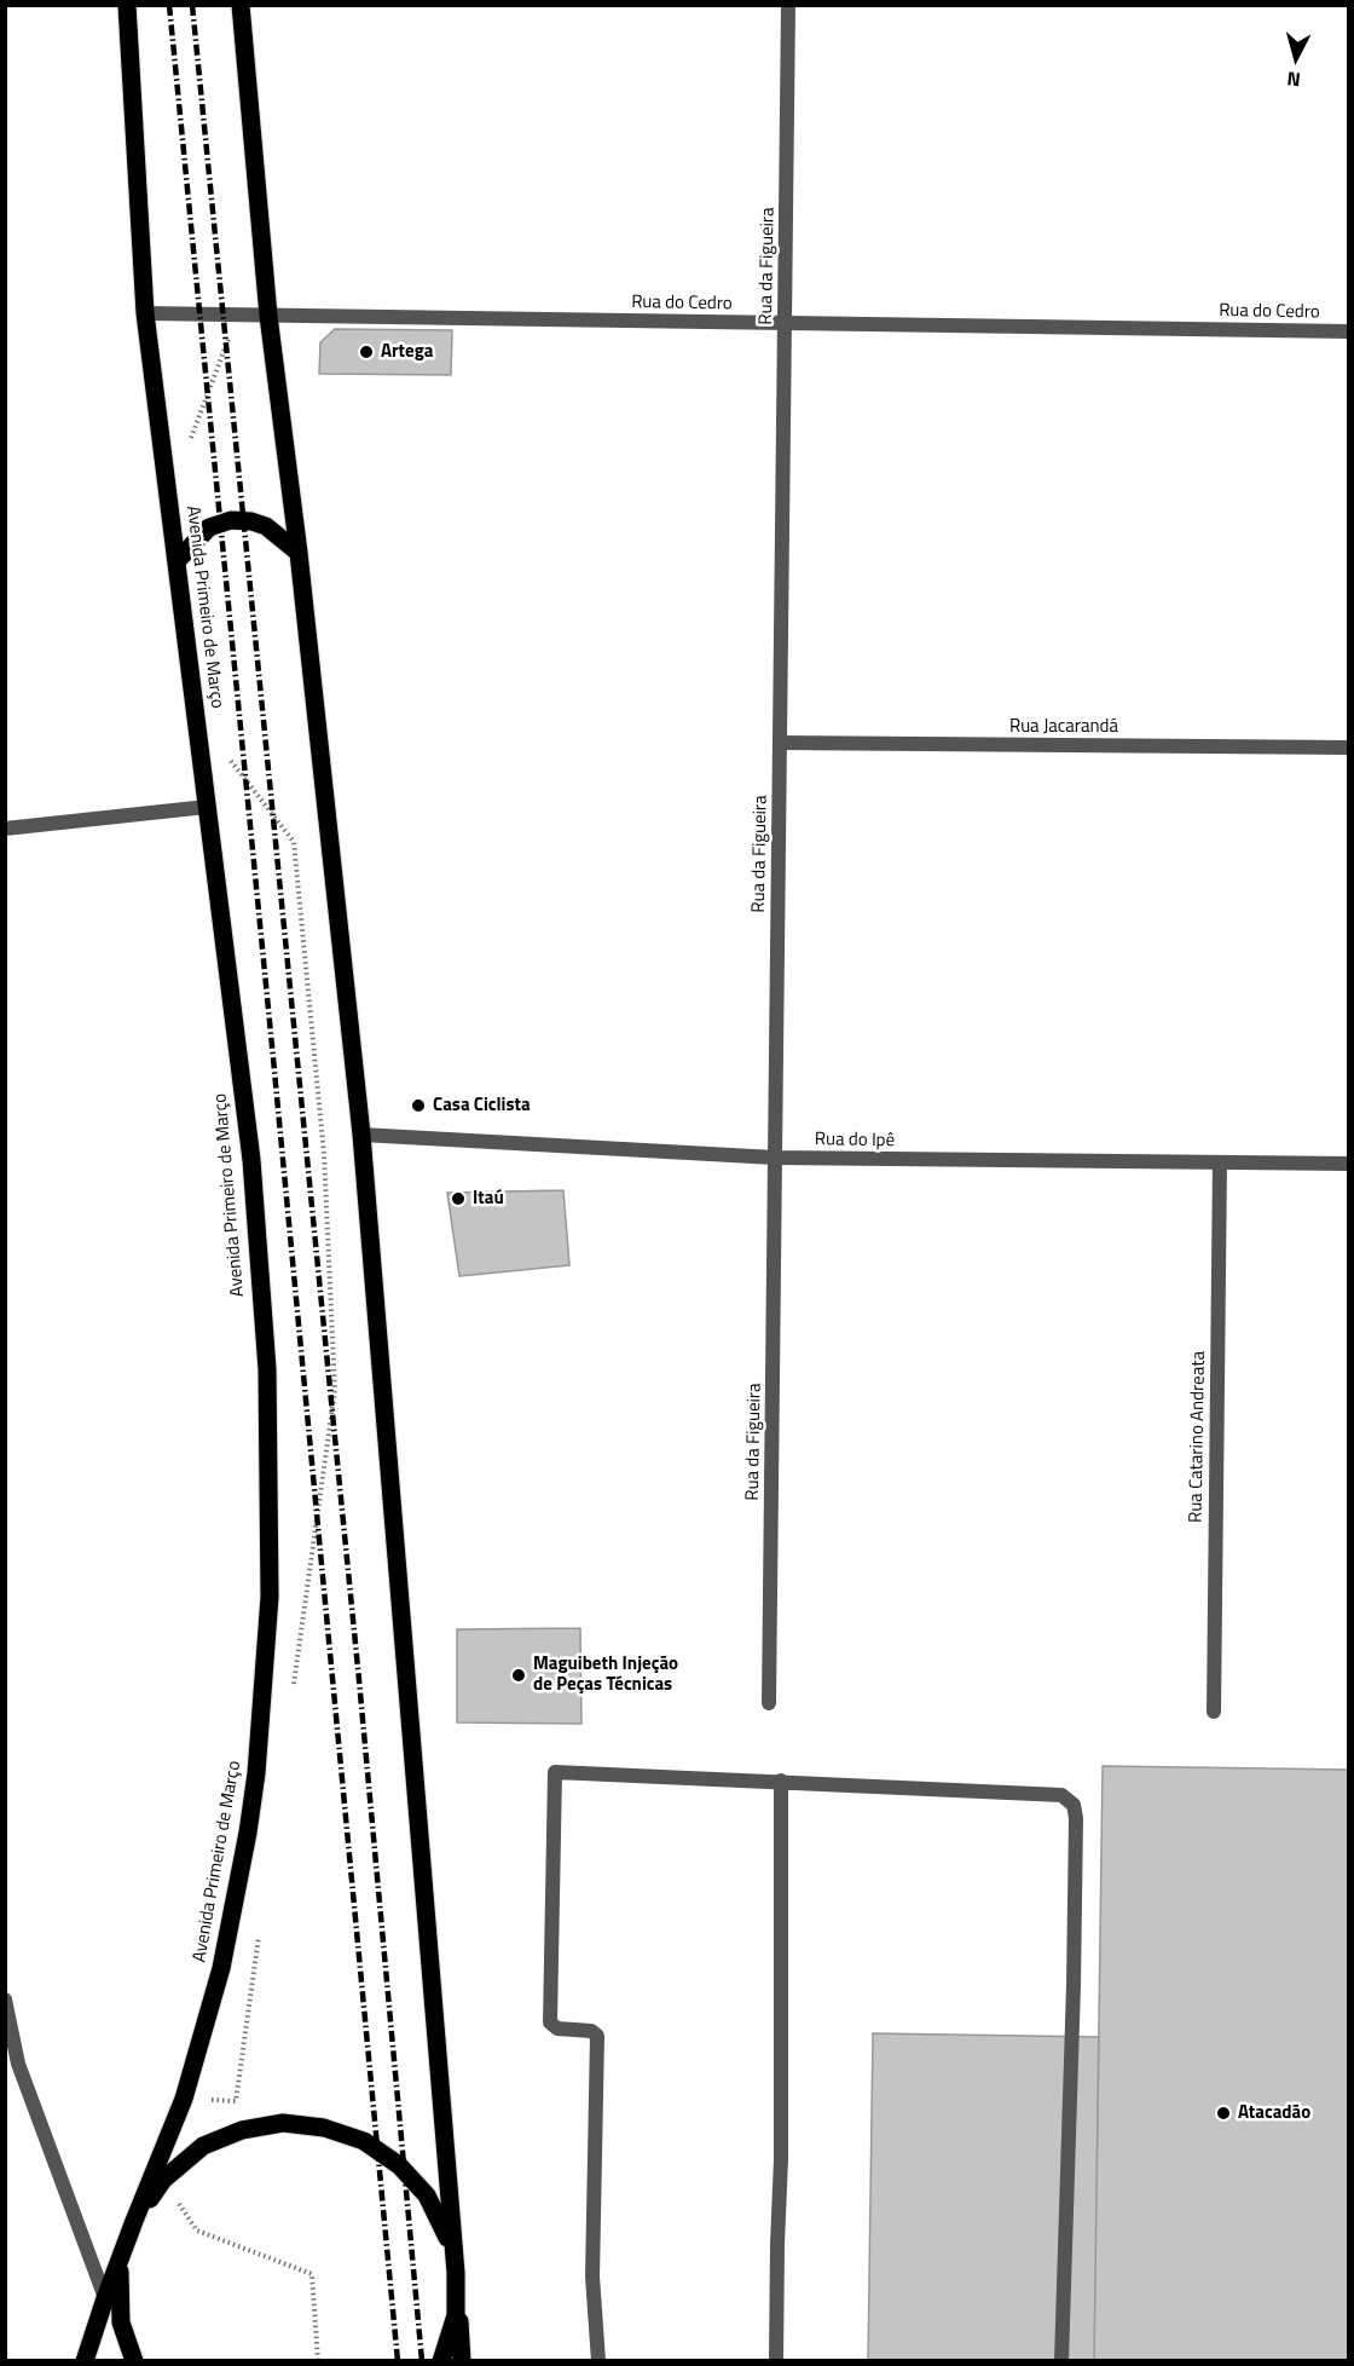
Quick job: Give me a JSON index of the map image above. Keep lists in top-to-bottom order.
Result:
{
  "streets": {
    "main road": ["Avenida Primeiro de Março"],
    "street": [
      "Rua da Figueira",
      "Rua do Cedro",
      "Rua Jacarandá",
      "Rua do Ipê",
      "Rua Catarino Andreata"
    ]
  },
  "crossings": [
    ["Rua da Figueira", "Rua do Cedro"],
    ["Rua da Figueira", "Rua Jacarandá"],
    ["Rua da Figueira", "Rua do Ipê"],
    ["Rua do Cedro", "Avenida Primeiro de Março"],
    ["Rua do Ipê", "Rua Catarino Andreata"]
  ],
  "places": [
    "Artega",
    "Casa Ciclista",
    "Itaú",
    "Maguibeth Injeção de Peças Técnicas",
    "Atacadão"
  ],
  "north": "bottom"
}
